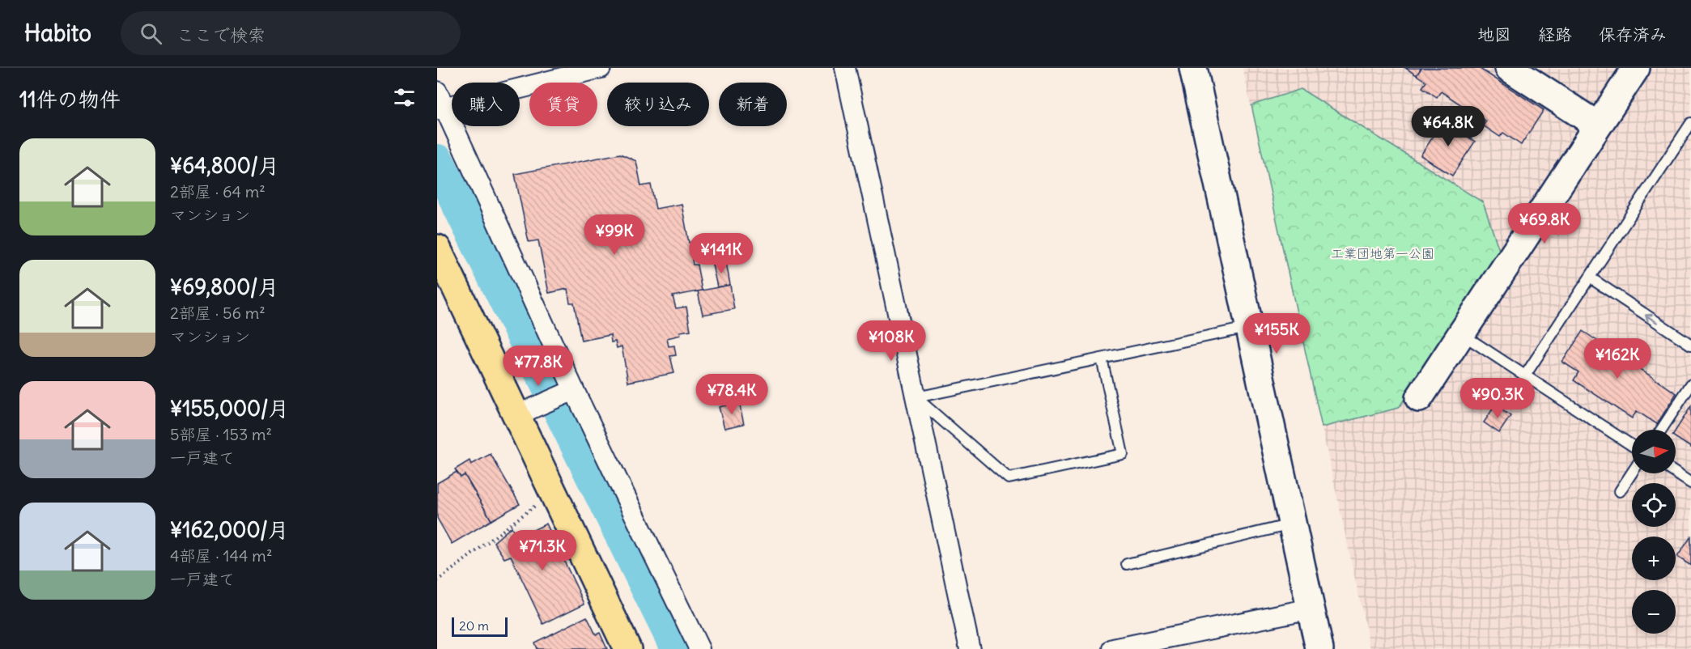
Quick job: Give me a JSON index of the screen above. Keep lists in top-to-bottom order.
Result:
{
  "parks": ["工業団地第一公園"],
  "scale_bar": "20 m",
  "north": "right",
  "page": {
    "header": "Habito",
    "search": "ここで検索",
    "nav": ["地図", "経路", "保存済み"],
    "heading": "11件の物件",
    "chip": [
      "購入",
      "賃貸",
      "絞り込み",
      "新着"
    ],
    "price": [
      "¥64.8K",
      "¥69.8K",
      "¥99K",
      "¥141K",
      "¥155K",
      "¥108K",
      "¥162K",
      "¥77.8K",
      "¥78.4K",
      "¥90.3K",
      "¥71.3K"
    ],
    "list": [
      {
        "name": "¥64,800/月",
        "note": "2部屋 · 64 m² · マンション"
      },
      {
        "name": "¥69,800/月",
        "note": "2部屋 · 56 m² · マンション"
      },
      {
        "name": "¥155,000/月",
        "note": "5部屋 · 153 m² · 一戸建て"
      },
      {
        "name": "¥162,000/月",
        "note": "4部屋 · 144 m² · 一戸建て"
      }
    ],
    "map_buttons": ["+", "−"],
    "scale": "20 m"
  }
}
